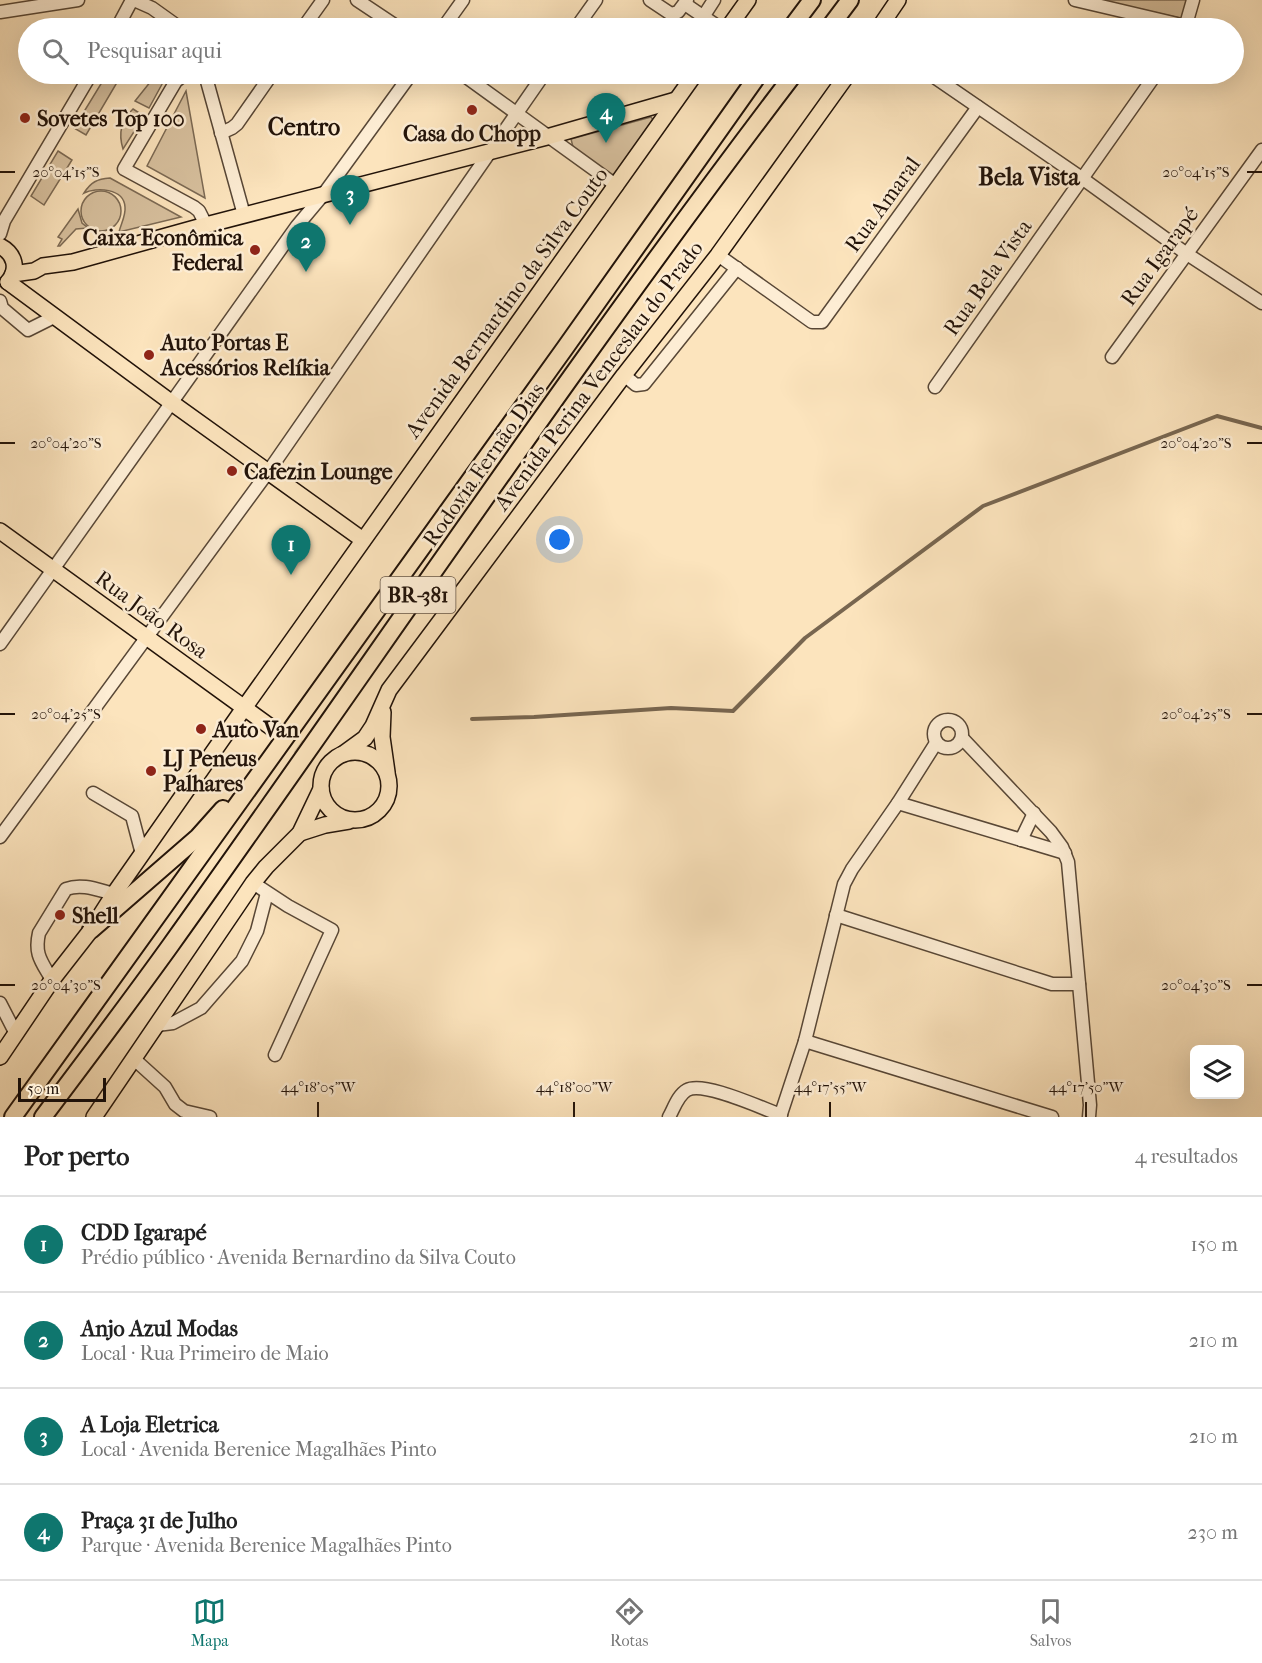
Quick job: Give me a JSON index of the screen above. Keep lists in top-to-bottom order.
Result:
{
  "streets": {
    "highway": ["Rodovia Fernão Dias", "BR-381"],
    "main road": ["Avenida Bernardino da Silva Couto", "Avenida Perina Venceslau do Prado", "Rua João Rosa"],
    "street": ["Rua Amaral", "Rua Igarapé", "Rua Bela Vista"]
  },
  "crossings": [
    ["Avenida Bernardino da Silva Couto", "Rua João Rosa"]
  ],
  "districts": ["Centro", "Bela Vista"],
  "places": [
    "Casa do Chopp",
    "Sovetes Top 100",
    "Caixa Econômica Federal",
    "Auto Portas E Acessórios Relíkia",
    "Cafezin Lounge",
    "Auto Van",
    "LJ Peneus Palhares",
    "Shell"
  ],
  "scale_bar": "50 m",
  "page": {
    "search": "Pesquisar aqui",
    "pins": [
      "4",
      "3",
      "2",
      "1"
    ],
    "scale": "50 m",
    "heading": ["Por perto", "4 resultados"],
    "list": [
      {
        "mark": "1",
        "name": "CDD Igarapé",
        "note": "Prédio público · Avenida Bernardino da Silva Couto",
        "value": "150 m"
      },
      {
        "mark": "2",
        "name": "Anjo Azul Modas",
        "note": "Local · Rua Primeiro de Maio",
        "value": "210 m"
      },
      {
        "mark": "3",
        "name": "A Loja Eletrica",
        "note": "Local · Avenida Berenice Magalhães Pinto",
        "value": "210 m"
      },
      {
        "mark": "4",
        "name": "Praça 31 de Julho",
        "note": "Parque · Avenida Berenice Magalhães Pinto",
        "value": "230 m"
      }
    ],
    "nav": ["Mapa", "Rotas", "Salvos"]
  },
  "coordinates": [
    "20°04'15\"S",
    "20°04'20\"S",
    "20°04'25\"S",
    "20°04'30\"S",
    "44°18'05\"W",
    "44°18'00\"W",
    "44°17'55\"W",
    "44°17'50\"W"
  ]
}
